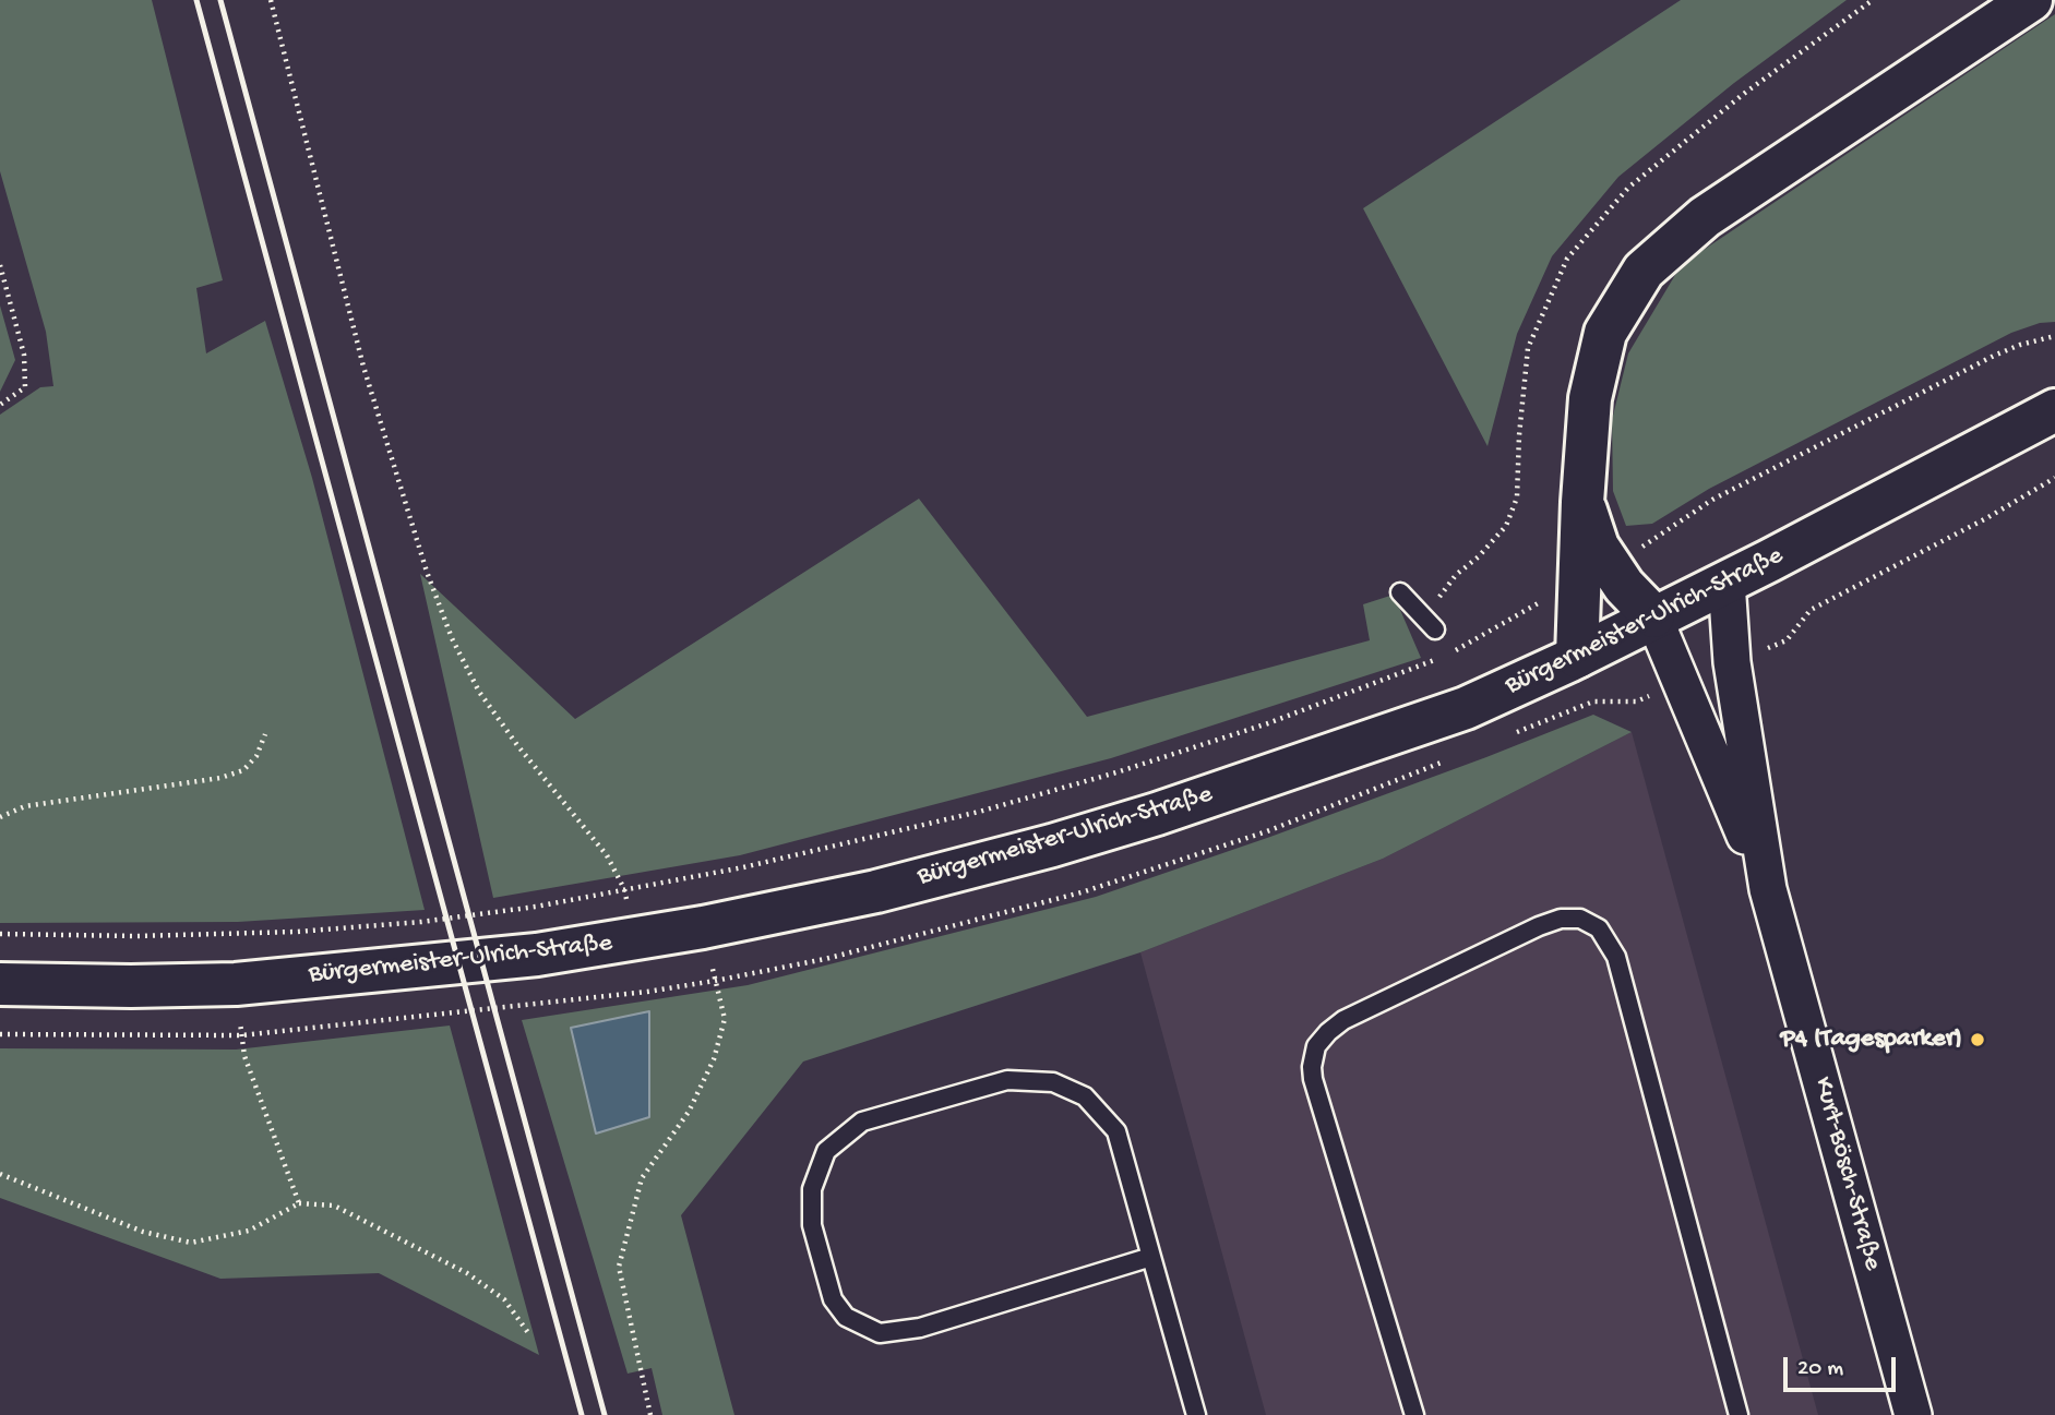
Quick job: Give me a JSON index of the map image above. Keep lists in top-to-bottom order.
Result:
{
  "streets": {
    "main road": ["Bürgermeister-Ulrich-Straße"],
    "street": ["Kurt-Bösch-Straße"]
  },
  "crossings": [
    ["Bürgermeister-Ulrich-Straße", "Kurt-Bösch-Straße"]
  ],
  "places": ["P4 (Tagesparker)"],
  "scale_bar": "20 m"
}
